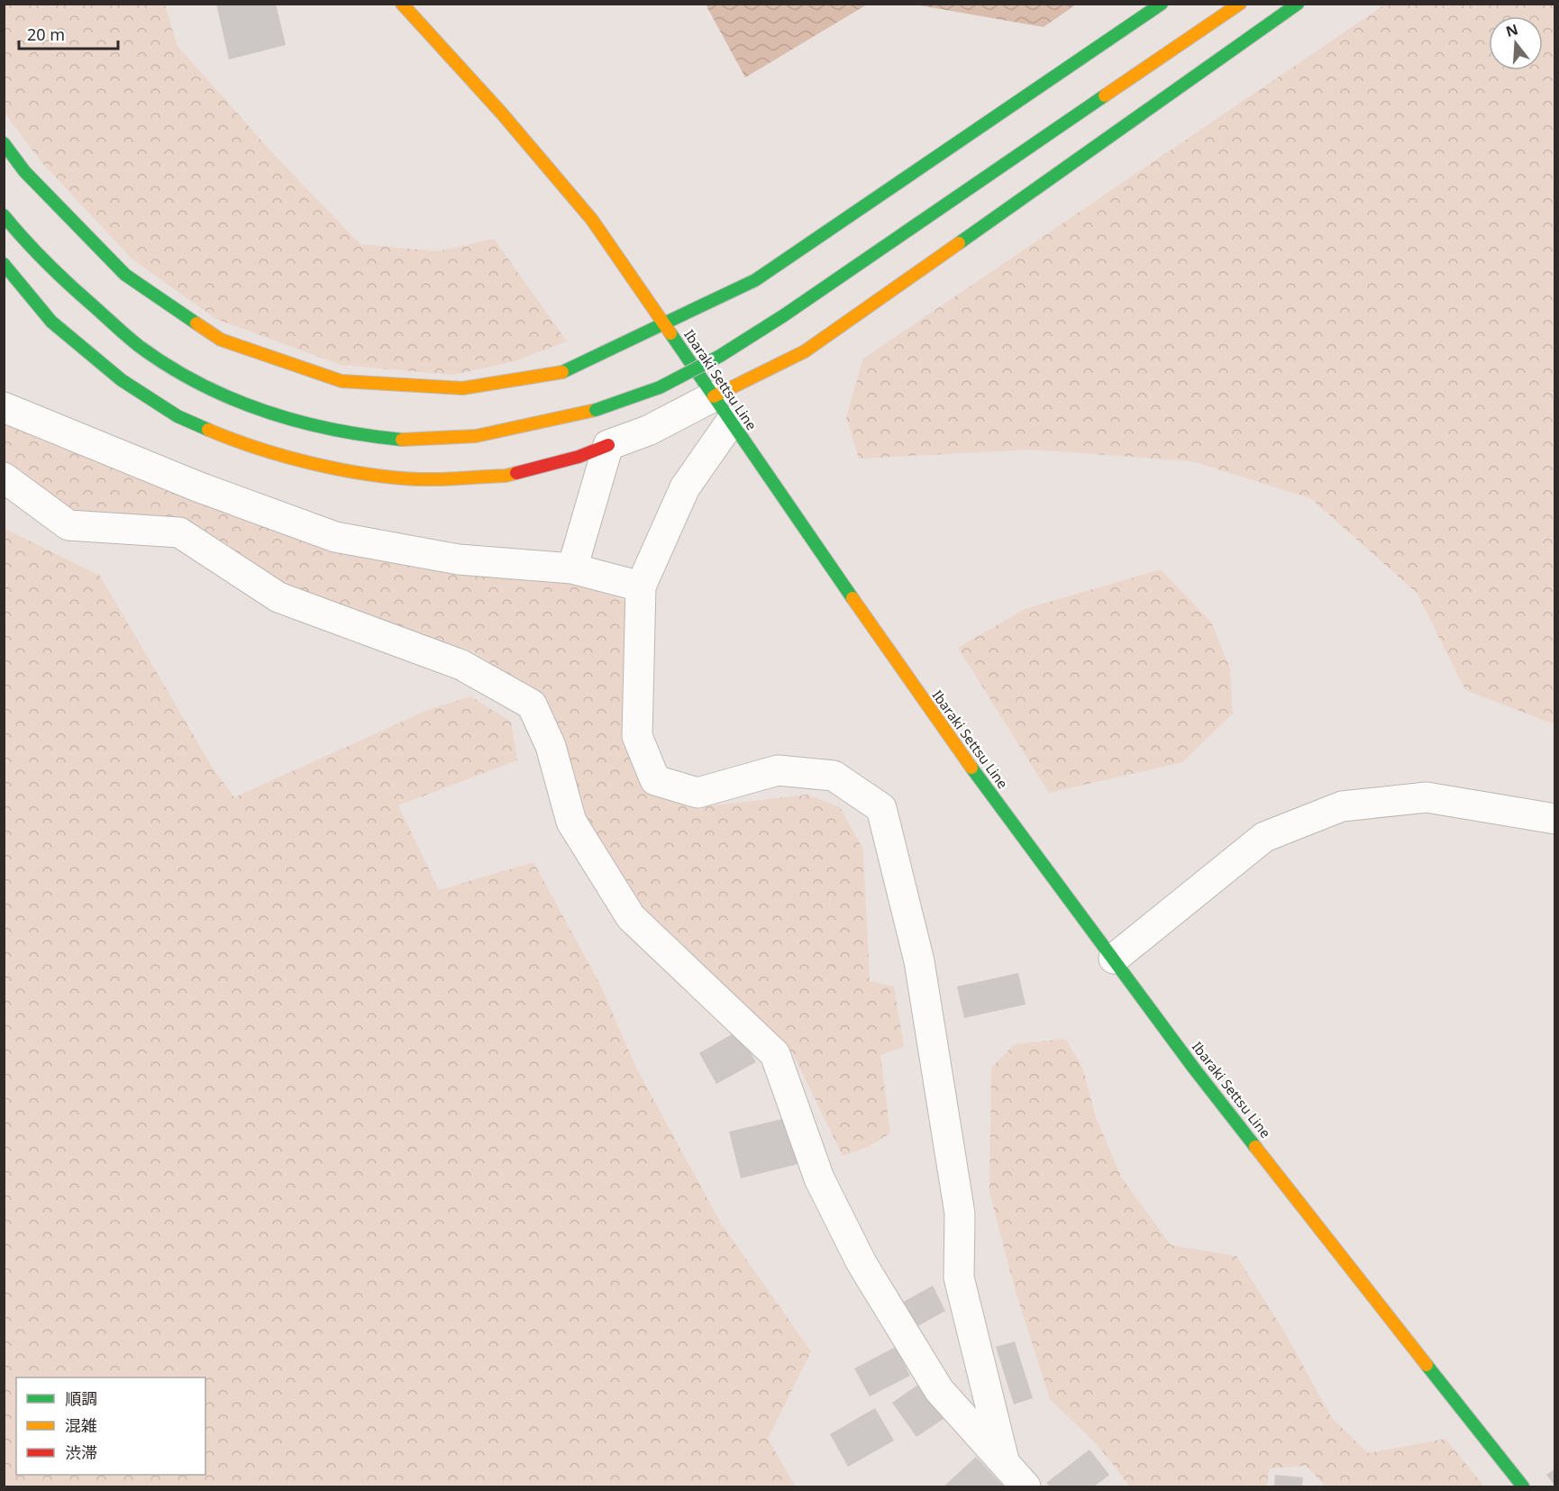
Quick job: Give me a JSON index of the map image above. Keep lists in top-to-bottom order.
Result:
{
  "streets": {
    "main road": ["Ibaraki Settsu Line"]
  },
  "legend": ["順調", "混雑", "渋滞"],
  "scale_bar": "20 m",
  "north": "top"
}
